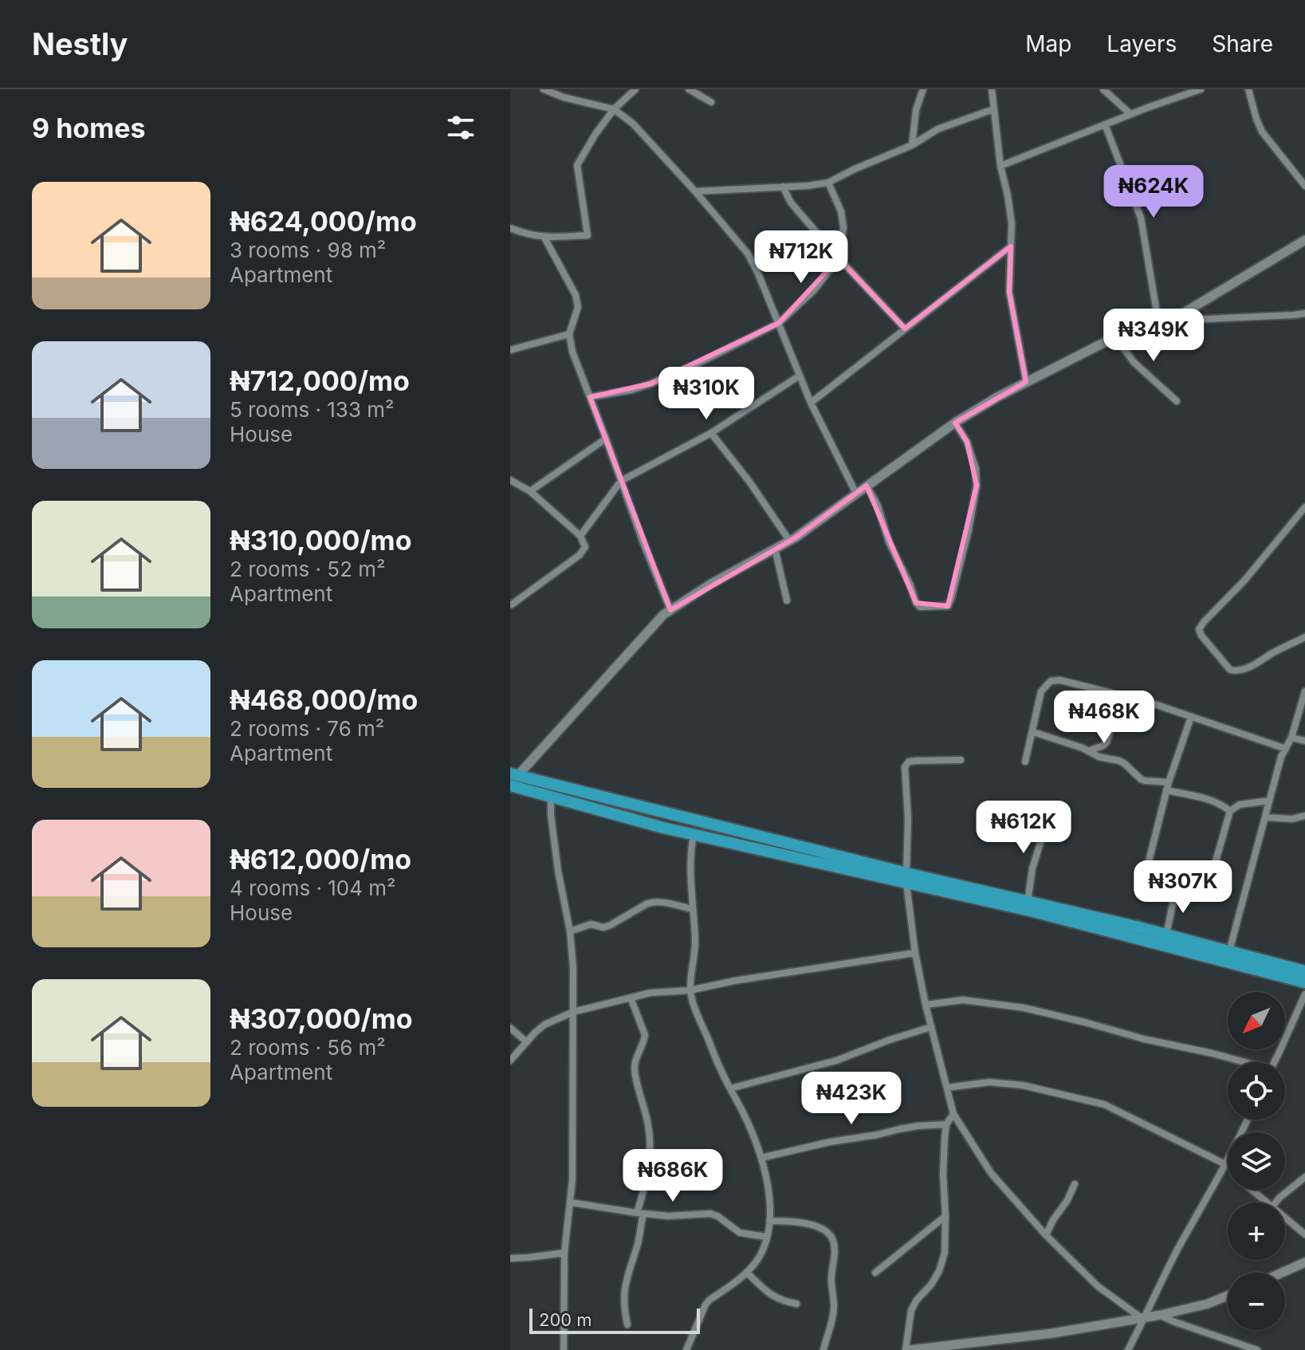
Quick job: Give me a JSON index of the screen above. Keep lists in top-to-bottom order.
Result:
{
  "scale_bar": "200 m",
  "north": "bottom left",
  "page": {
    "header": "Nestly",
    "nav": ["Map", "Layers", "Share"],
    "heading": "9 homes",
    "price": [
      "₦624K",
      "₦712K",
      "₦349K",
      "₦310K",
      "₦468K",
      "₦612K",
      "₦307K",
      "₦423K",
      "₦686K"
    ],
    "list": [
      {
        "name": "₦624,000/mo",
        "note": "3 rooms · 98 m² · Apartment"
      },
      {
        "name": "₦712,000/mo",
        "note": "5 rooms · 133 m² · House"
      },
      {
        "name": "₦310,000/mo",
        "note": "2 rooms · 52 m² · Apartment"
      },
      {
        "name": "₦468,000/mo",
        "note": "2 rooms · 76 m² · Apartment"
      },
      {
        "name": "₦612,000/mo",
        "note": "4 rooms · 104 m² · House"
      },
      {
        "name": "₦307,000/mo",
        "note": "2 rooms · 56 m² · Apartment"
      }
    ],
    "map_buttons": ["+", "−"],
    "scale": "200 m"
  }
}
